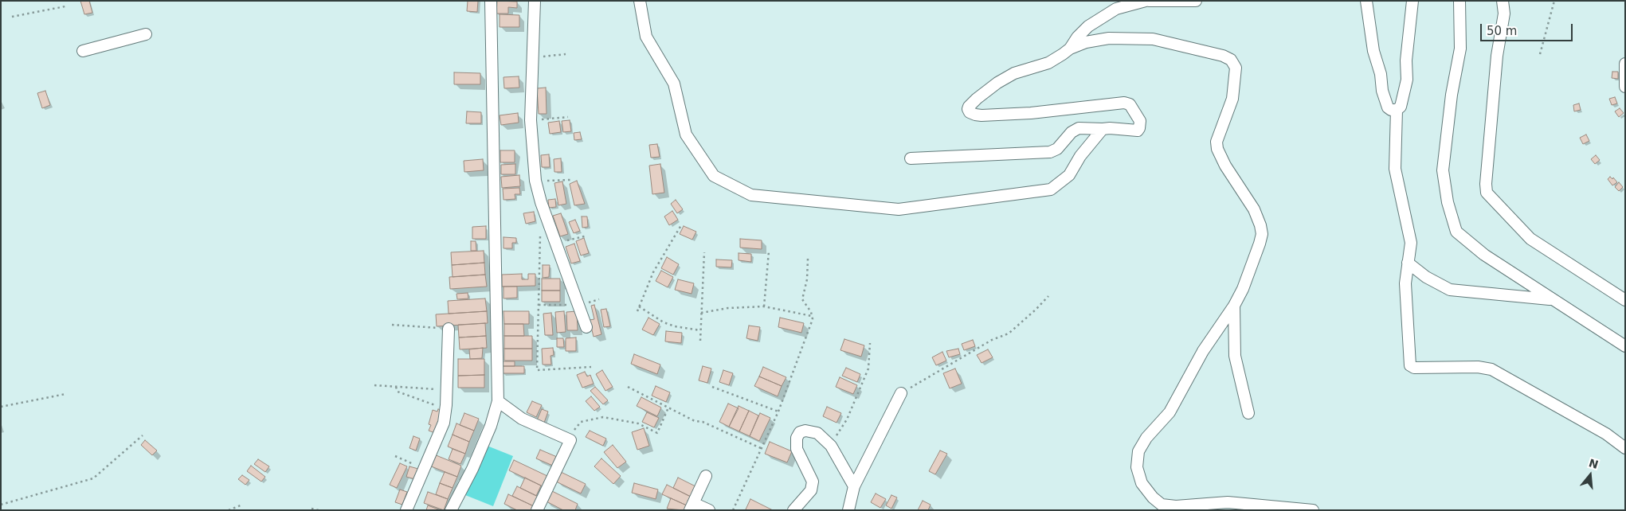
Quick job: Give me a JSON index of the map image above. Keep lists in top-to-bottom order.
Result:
{
  "scale_bar": "50 m",
  "north": "top"
}
